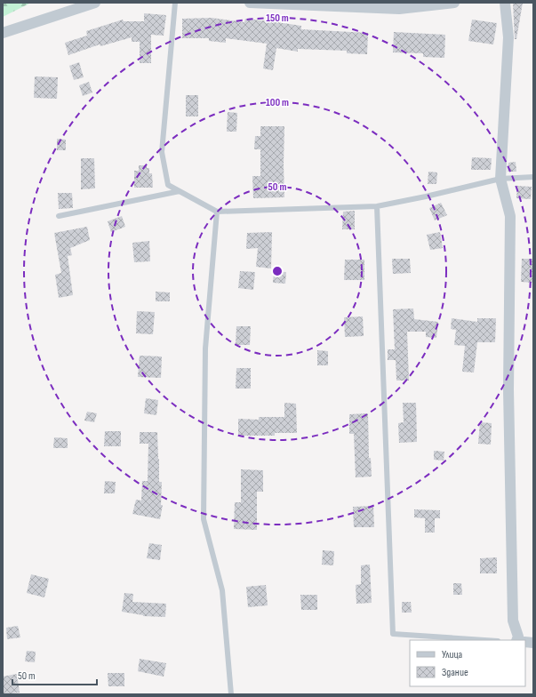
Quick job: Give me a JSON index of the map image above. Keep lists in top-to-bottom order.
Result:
{
  "legend": ["Улица", "Здание"],
  "scale_bar": "50 m",
  "rings": ["150 m", "100 m", "50 m"]
}
